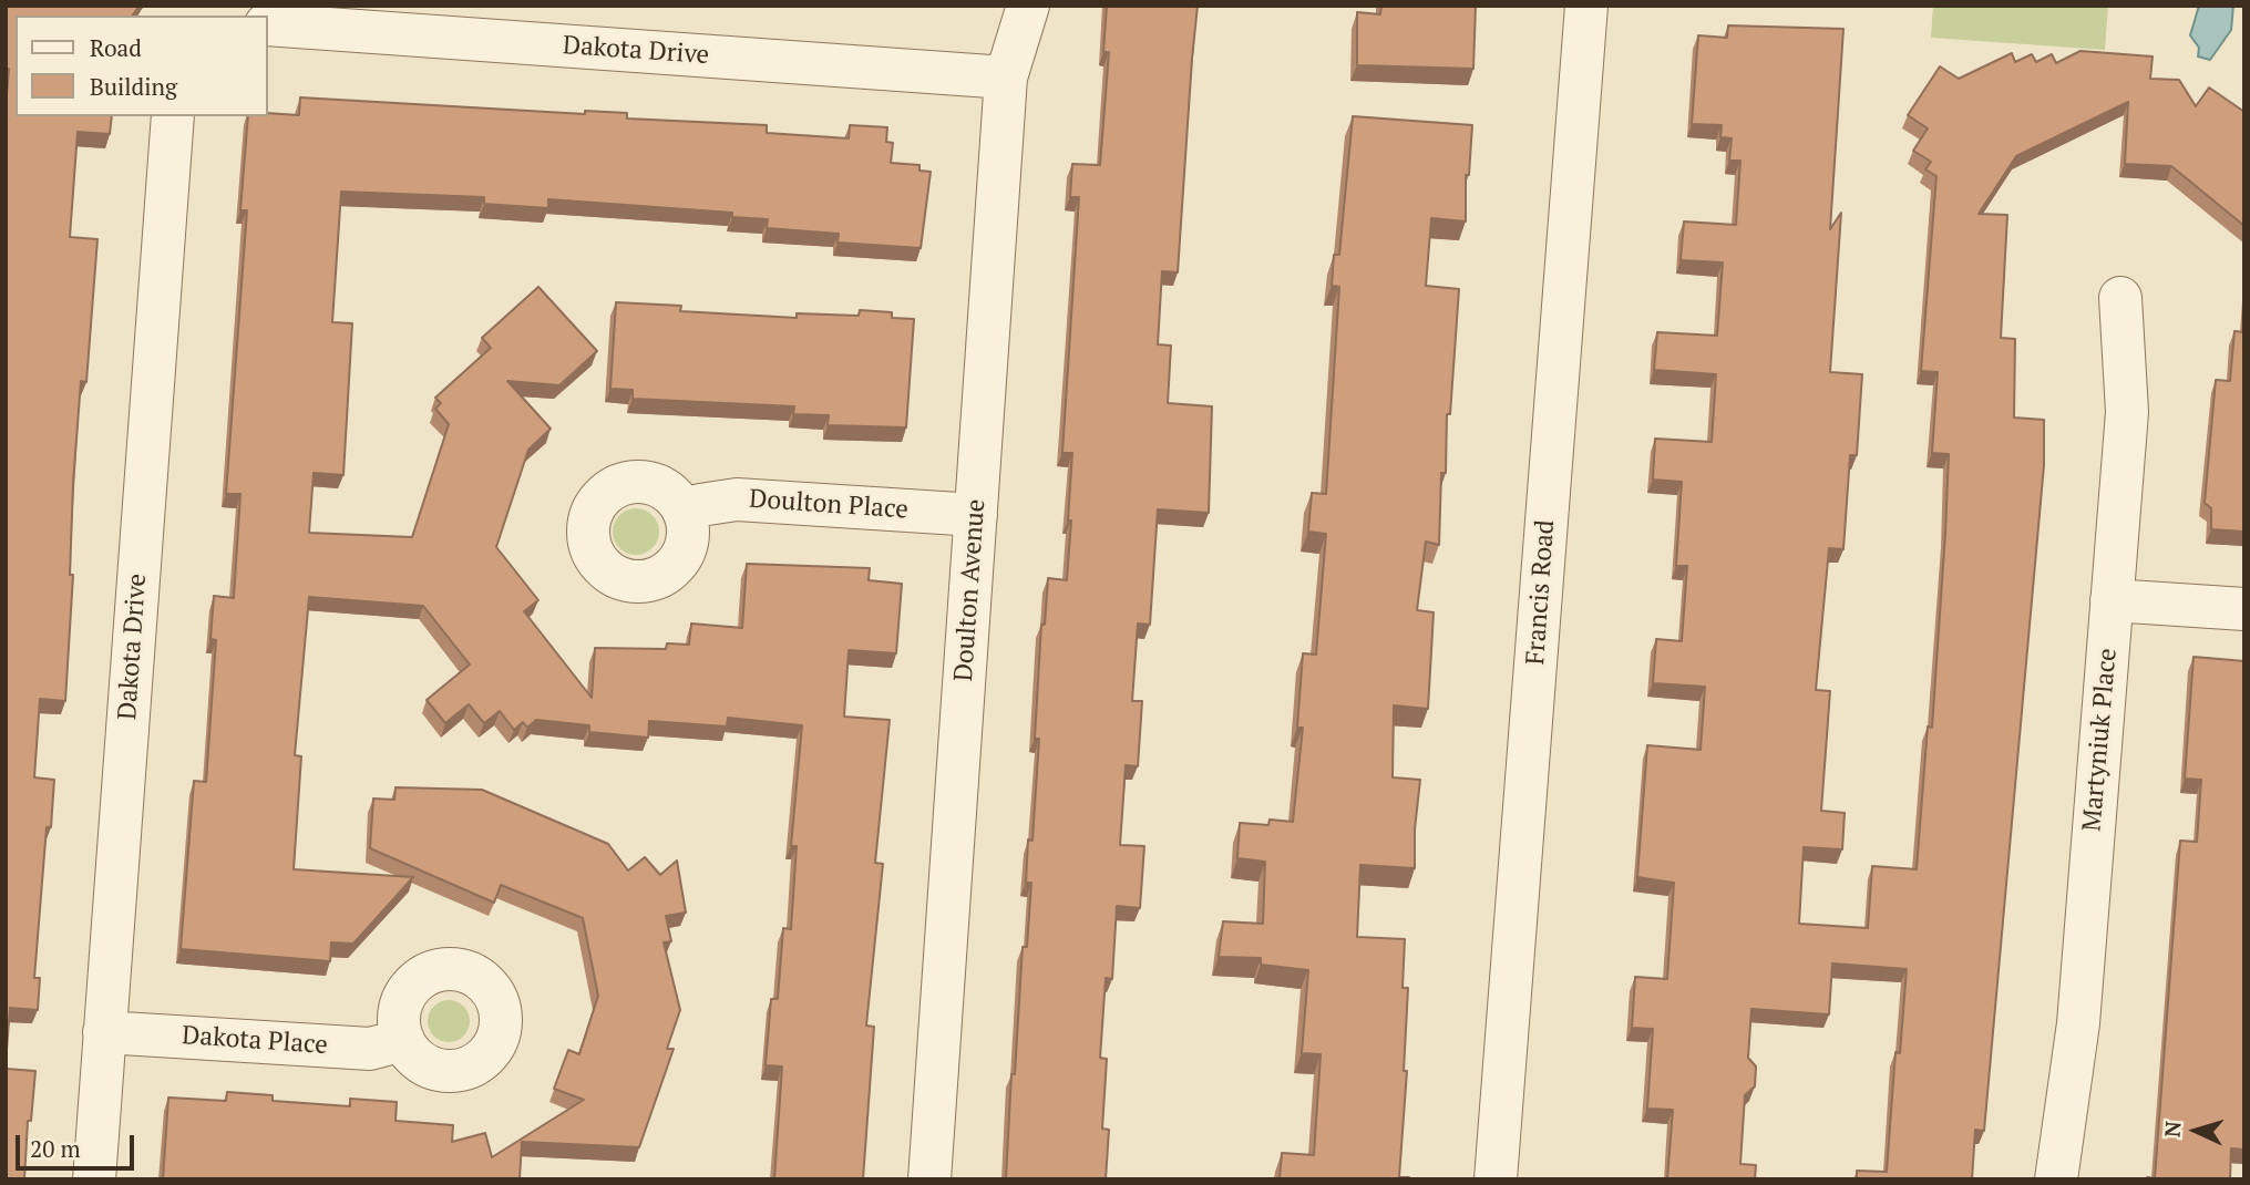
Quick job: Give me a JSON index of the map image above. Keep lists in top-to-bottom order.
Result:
{
  "streets": {
    "street": [
      "Dakota Drive",
      "Doulton Place",
      "Doulton Avenue",
      "Francis Road",
      "Martyniuk Place",
      "Dakota Place"
    ]
  },
  "crossings": [
    ["Dakota Drive", "Doulton Avenue"],
    ["Dakota Drive", "Dakota Place"],
    ["Doulton Place", "Doulton Avenue"]
  ],
  "legend": ["Road", "Building"],
  "scale_bar": "20 m",
  "north": "left"
}
